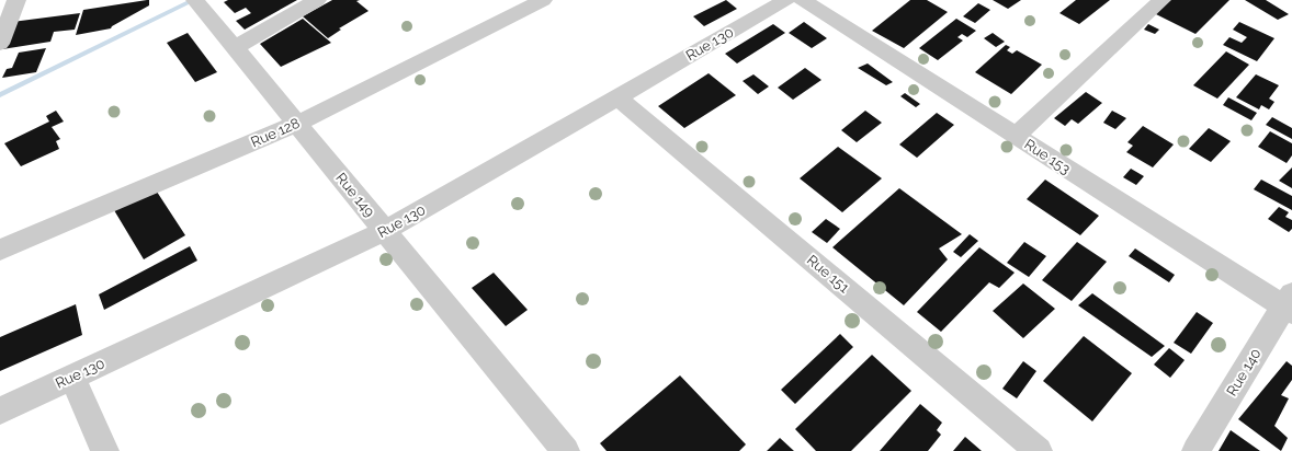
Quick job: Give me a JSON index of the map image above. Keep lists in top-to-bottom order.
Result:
{
  "streets": {
    "street": [
      "Rue 130",
      "Rue 128",
      "Rue 153",
      "Rue 149",
      "Rue 151",
      "Rue 140"
    ]
  },
  "crossings": [
    ["Rue 130", "Rue 149"],
    ["Rue 130", "Rue 151"],
    ["Rue 128", "Rue 149"],
    ["Rue 153", "Rue 140"]
  ]
}
